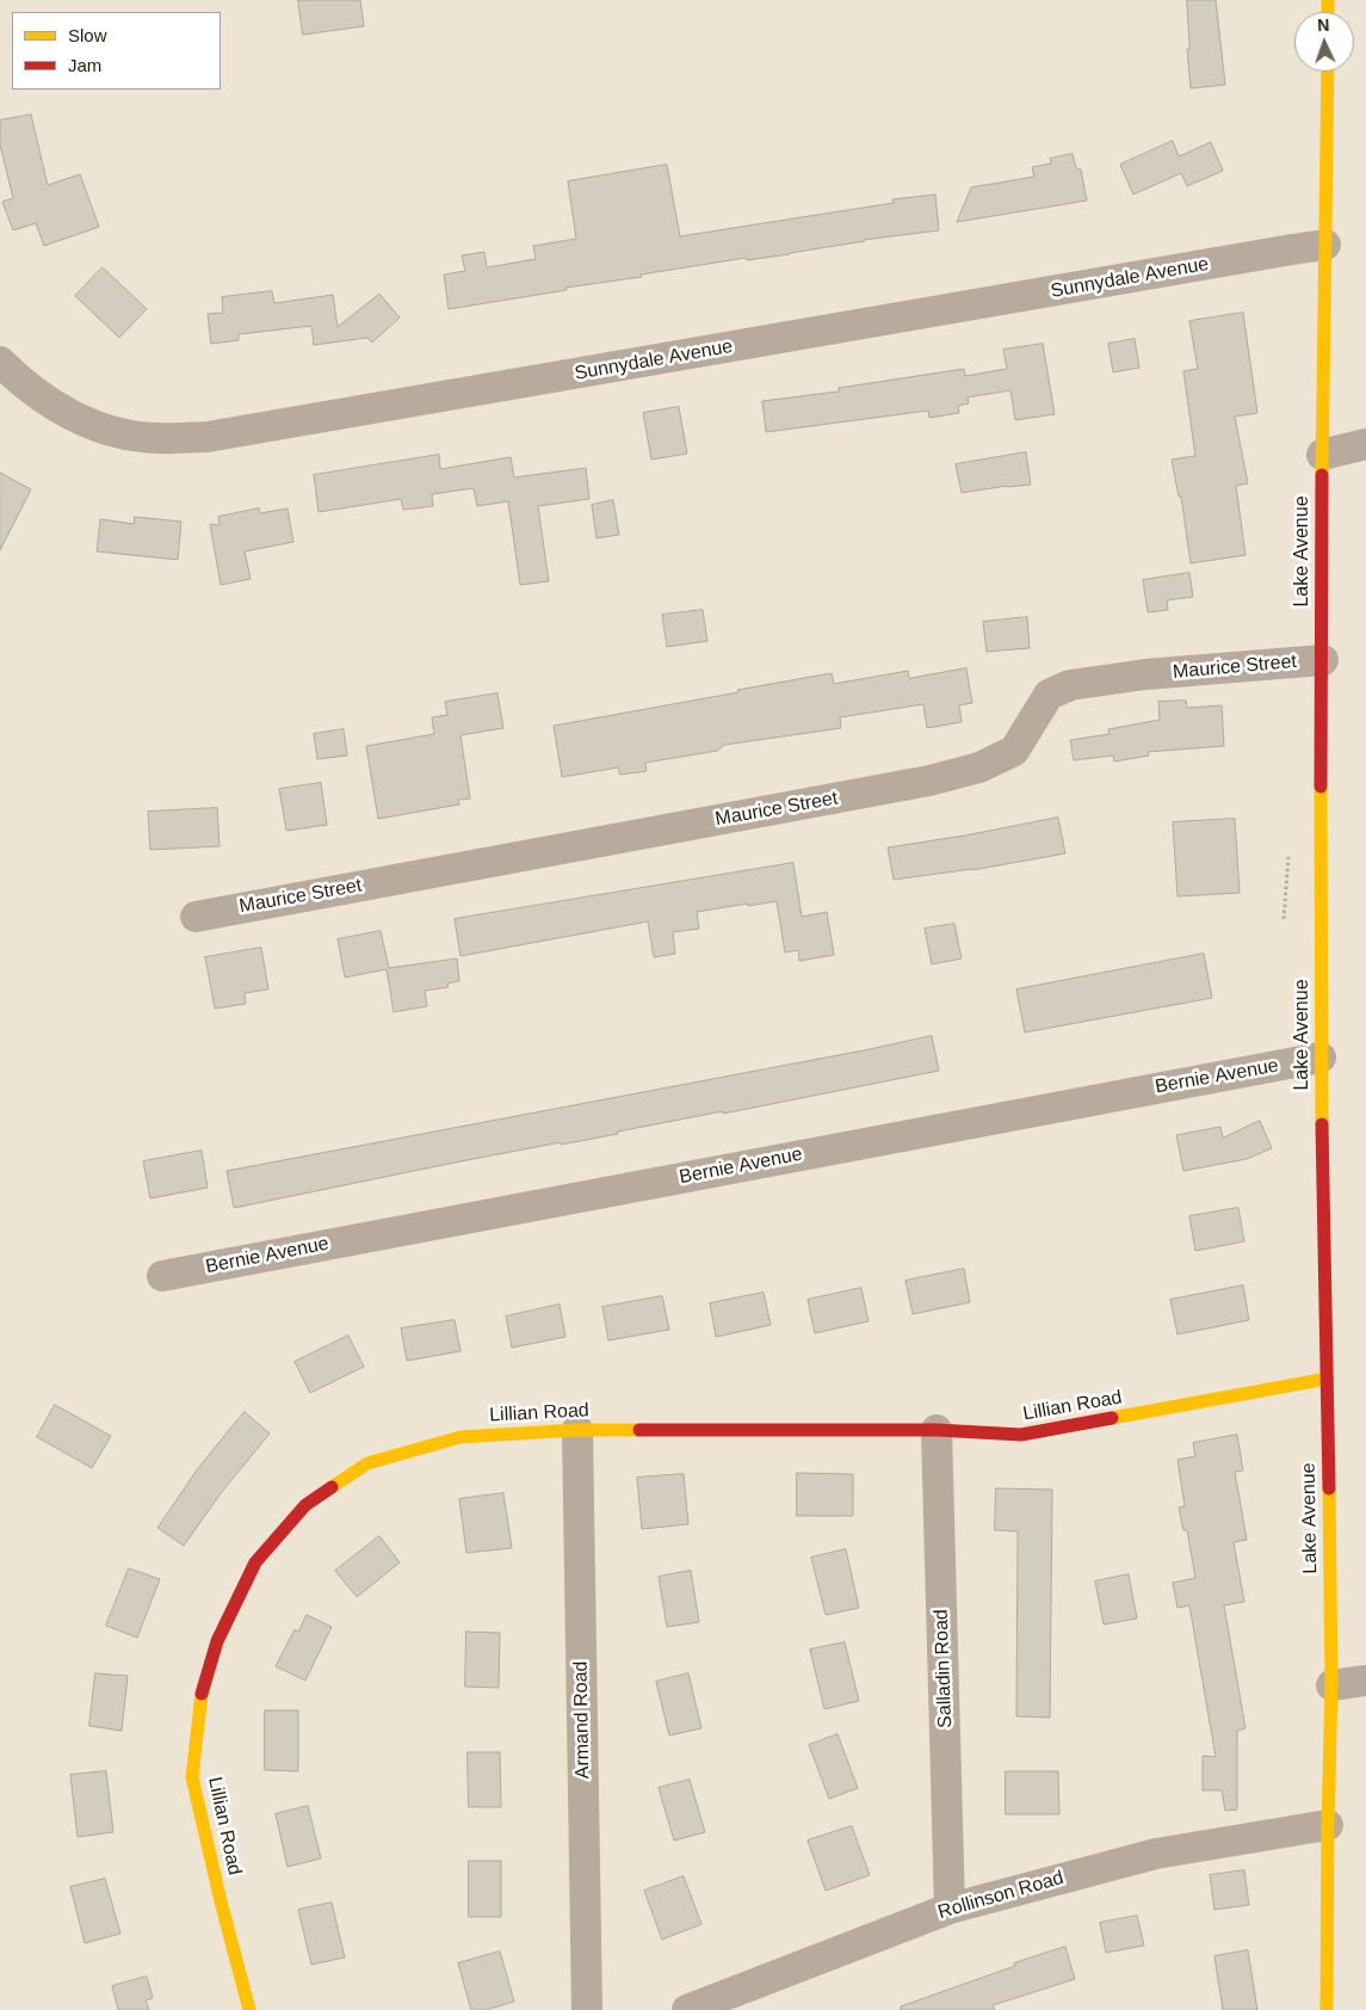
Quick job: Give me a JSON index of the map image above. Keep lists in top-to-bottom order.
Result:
{
  "streets": {
    "main road": ["Lake Avenue", "Lillian Road"],
    "street": [
      "Sunnydale Avenue",
      "Maurice Street",
      "Bernie Avenue",
      "Salladin Road",
      "Armand Road",
      "Rollinson Road"
    ]
  },
  "crossings": [
    ["Sunnydale Avenue", "Lake Avenue"],
    ["Lake Avenue", "Maurice Street"],
    ["Lake Avenue", "Bernie Avenue"],
    ["Lake Avenue", "Lillian Road"],
    ["Lake Avenue", "Rollinson Road"],
    ["Lillian Road", "Salladin Road"],
    ["Lillian Road", "Armand Road"],
    ["Salladin Road", "Rollinson Road"]
  ],
  "legend": ["Slow", "Jam"],
  "north": "top"
}
